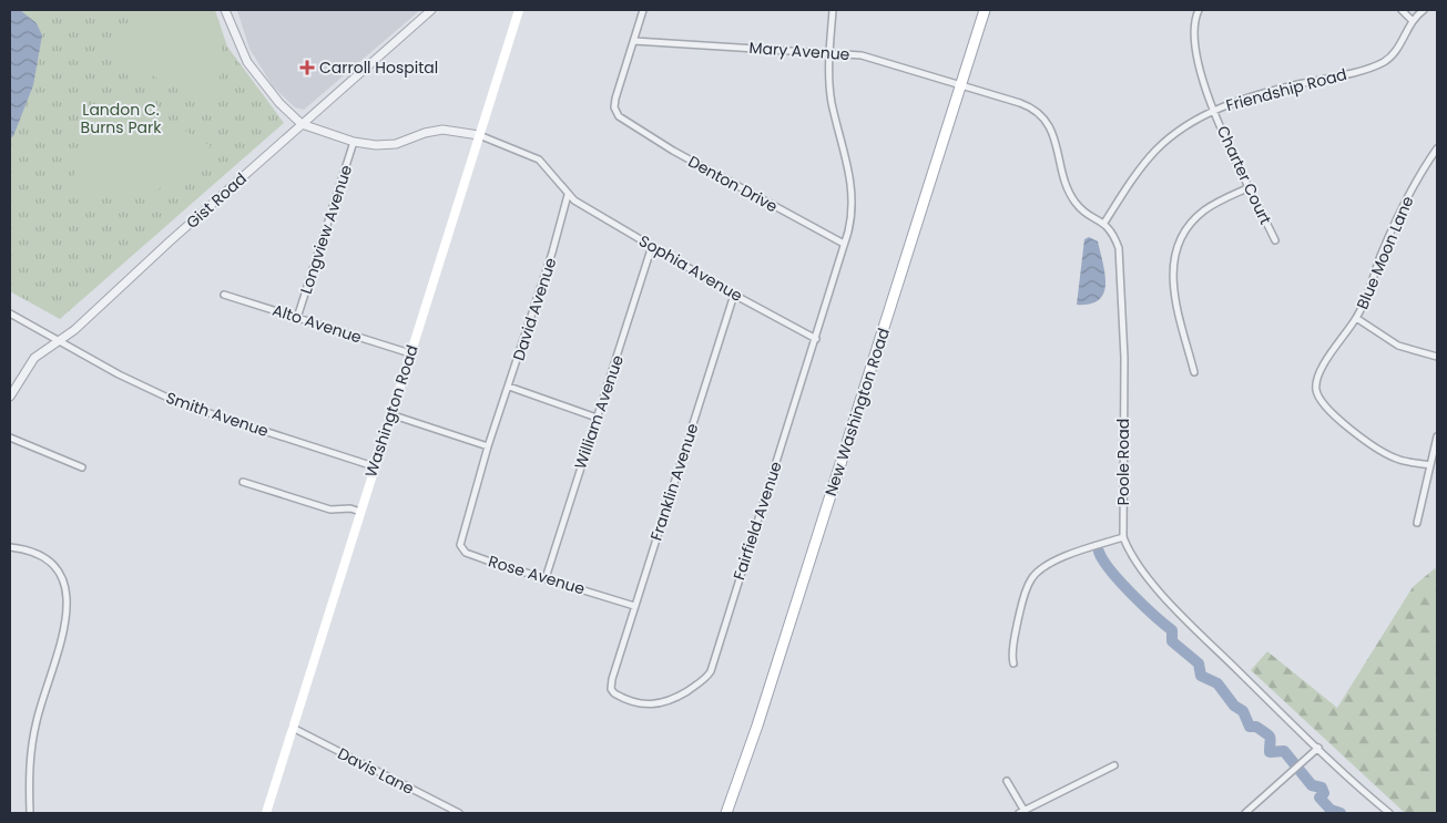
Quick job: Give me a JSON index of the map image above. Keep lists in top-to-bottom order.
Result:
{
  "streets": {
    "main road": ["Washington Road", "New Washington Road"],
    "street": [
      "Mary Avenue",
      "Friendship Road",
      "Charter Court",
      "Denton Drive",
      "Gist Road",
      "Longview Avenue",
      "Blue Moon Lane",
      "Sophia Avenue",
      "David Avenue",
      "Alto Avenue",
      "William Avenue",
      "Smith Avenue",
      "Poole Road",
      "Franklin Avenue",
      "Fairfield Avenue",
      "Rose Avenue",
      "Davis Lane"
    ]
  },
  "crossings": [
    ["Mary Avenue", "Denton Drive"],
    ["Mary Avenue", "New Washington Road"],
    ["Mary Avenue", "Fairfield Avenue"],
    ["Friendship Road", "Charter Court"],
    ["Friendship Road", "Poole Road"],
    ["Denton Drive", "Fairfield Avenue"],
    ["Gist Road", "Smith Avenue"],
    ["Longview Avenue", "Alto Avenue"],
    ["Sophia Avenue", "David Avenue"],
    ["Sophia Avenue", "William Avenue"],
    ["Sophia Avenue", "Franklin Avenue"],
    ["Sophia Avenue", "Fairfield Avenue"],
    ["David Avenue", "Rose Avenue"],
    ["Alto Avenue", "Washington Road"],
    ["Washington Road", "Smith Avenue"],
    ["Washington Road", "Davis Lane"],
    ["William Avenue", "Rose Avenue"],
    ["Franklin Avenue", "Fairfield Avenue"],
    ["Franklin Avenue", "Rose Avenue"]
  ],
  "parks": ["Landon C. Burns Park"],
  "places": {
    "health": ["Carroll Hospital"]
  }
}
